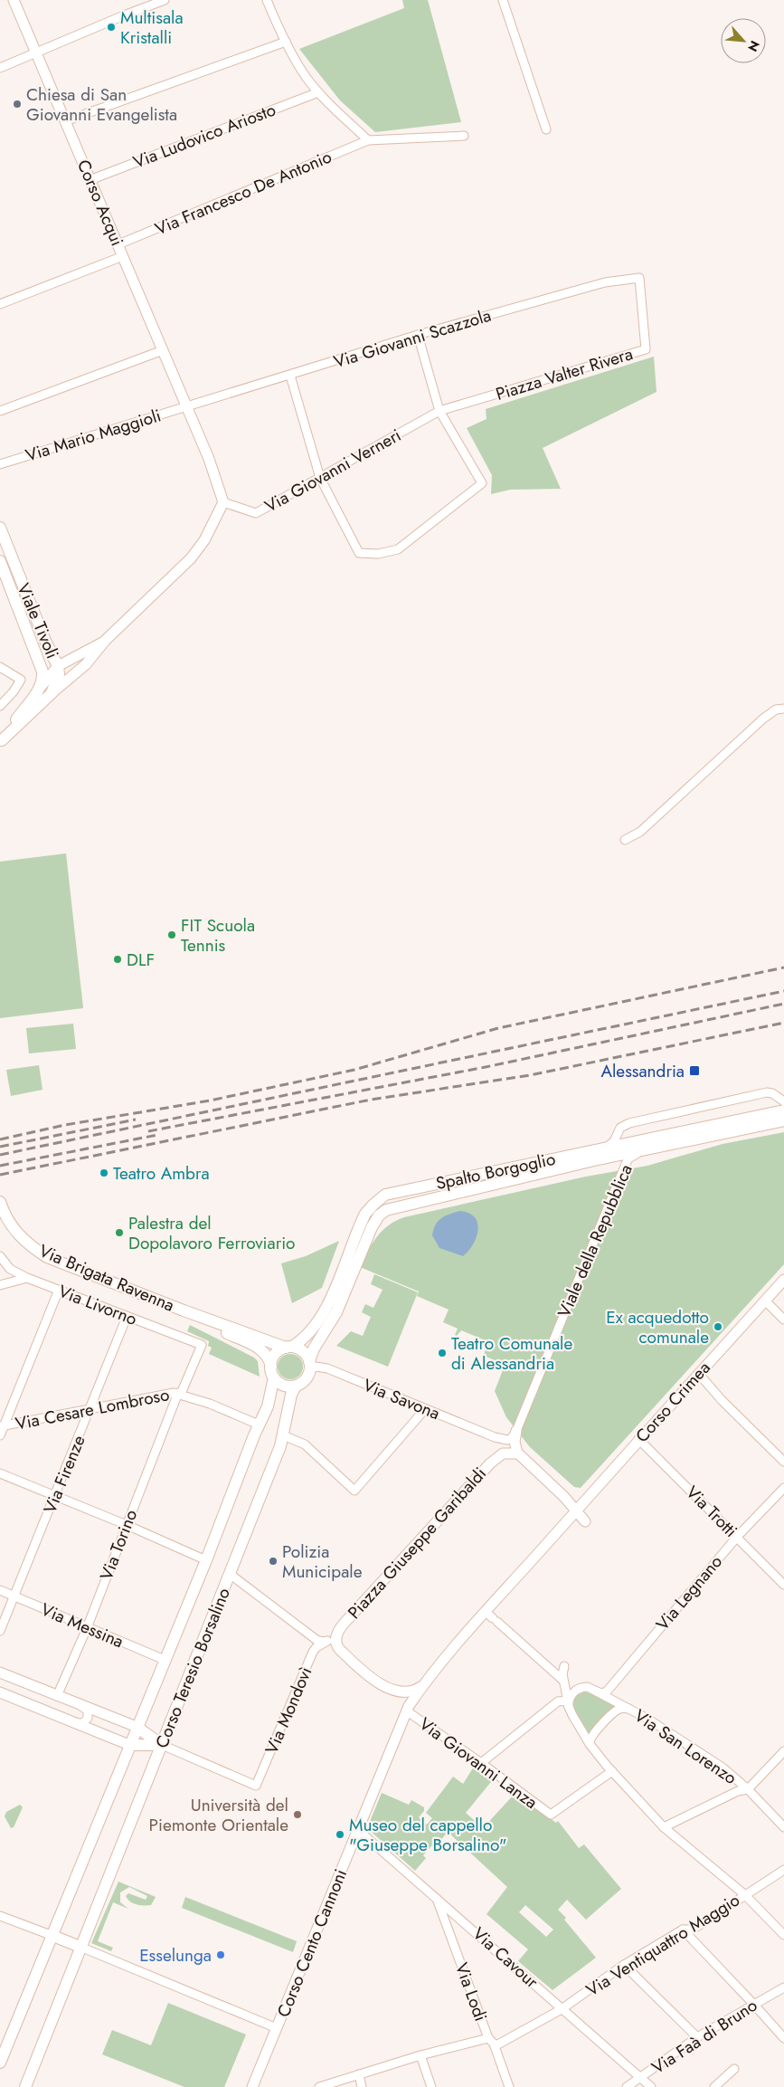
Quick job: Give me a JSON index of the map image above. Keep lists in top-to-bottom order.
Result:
{
  "streets": {
    "main road": [
      "Viale Tivoli",
      "Spalto Borgoglio",
      "Via Brigata Ravenna",
      "Corso Teresio Borsalino"
    ],
    "street": [
      "Via Ludovico Ariosto",
      "Via Francesco De Antonio",
      "Corso Acqui",
      "Via Giovanni Scazzola",
      "Piazza Valter Rivera",
      "Via Mario Maggioli",
      "Via Giovanni Verneri",
      "Viale della Repubblica",
      "Via Livorno",
      "Via Savona",
      "Corso Crimea",
      "Via Cesare Lombroso",
      "Via Firenze",
      "Via Trotti",
      "Piazza Giuseppe Garibaldi",
      "Via Torino",
      "Via Legnano",
      "Via Messina",
      "Via Mondovì",
      "Via San Lorenzo",
      "Via Giovanni Lanza",
      "Corso Cento Cannoni",
      "Via Ventiquattro Maggio",
      "Via Cavour",
      "Via Lodi",
      "Via Faà di Bruno"
    ]
  },
  "crossings": [
    ["Via Ludovico Ariosto", "Corso Acqui"],
    ["Via Francesco De Antonio", "Corso Acqui"],
    ["Corso Acqui", "Via Giovanni Scazzola"],
    ["Corso Acqui", "Via Mario Maggioli"],
    ["Corso Acqui", "Via Giovanni Verneri"],
    ["Via Giovanni Scazzola", "Piazza Valter Rivera"],
    ["Via Giovanni Scazzola", "Via Mario Maggioli"],
    ["Piazza Valter Rivera", "Via Giovanni Verneri"],
    ["Spalto Borgoglio", "Viale della Repubblica"],
    ["Spalto Borgoglio", "Via Brigata Ravenna"],
    ["Spalto Borgoglio", "Via Savona"],
    ["Spalto Borgoglio", "Corso Teresio Borsalino"],
    ["Via Brigata Ravenna", "Via Savona"],
    ["Via Brigata Ravenna", "Corso Teresio Borsalino"],
    ["Via Livorno", "Via Firenze"],
    ["Via Livorno", "Via Torino"],
    ["Via Savona", "Corso Teresio Borsalino"],
    ["Corso Crimea", "Via Trotti"],
    ["Corso Crimea", "Piazza Giuseppe Garibaldi"],
    ["Via Cesare Lombroso", "Via Firenze"],
    ["Via Cesare Lombroso", "Via Torino"],
    ["Via Firenze", "Via Messina"],
    ["Via Trotti", "Via Legnano"],
    ["Piazza Giuseppe Garibaldi", "Via Mondovì"],
    ["Via Torino", "Via Messina"],
    ["Via Legnano", "Via San Lorenzo"],
    ["Via Messina", "Corso Teresio Borsalino"],
    ["Corso Teresio Borsalino", "Via Mondovì"],
    ["Via Giovanni Lanza", "Corso Cento Cannoni"],
    ["Corso Cento Cannoni", "Via Cavour"],
    ["Via Ventiquattro Maggio", "Via Cavour"],
    ["Via Ventiquattro Maggio", "Via Lodi"],
    ["Via Cavour", "Via Lodi"],
    ["Via Cavour", "Via Faà di Bruno"]
  ],
  "places": {
    "other": [
      "Multisala Kristalli",
      "Chiesa di San Giovanni Evangelista",
      "FIT Scuola Tennis",
      "DLF",
      "Teatro Ambra",
      "Palestra del Dopolavoro Ferroviario",
      "Ex acquedotto comunale",
      "Teatro Comunale di Alessandria",
      "Polizia Municipale",
      "Università del Piemonte Orientale",
      "Museo del cappello \"Giuseppe Borsalino\"",
      "Esselunga"
    ],
    "transit": ["Alessandria"]
  },
  "north": "bottom right"
}
